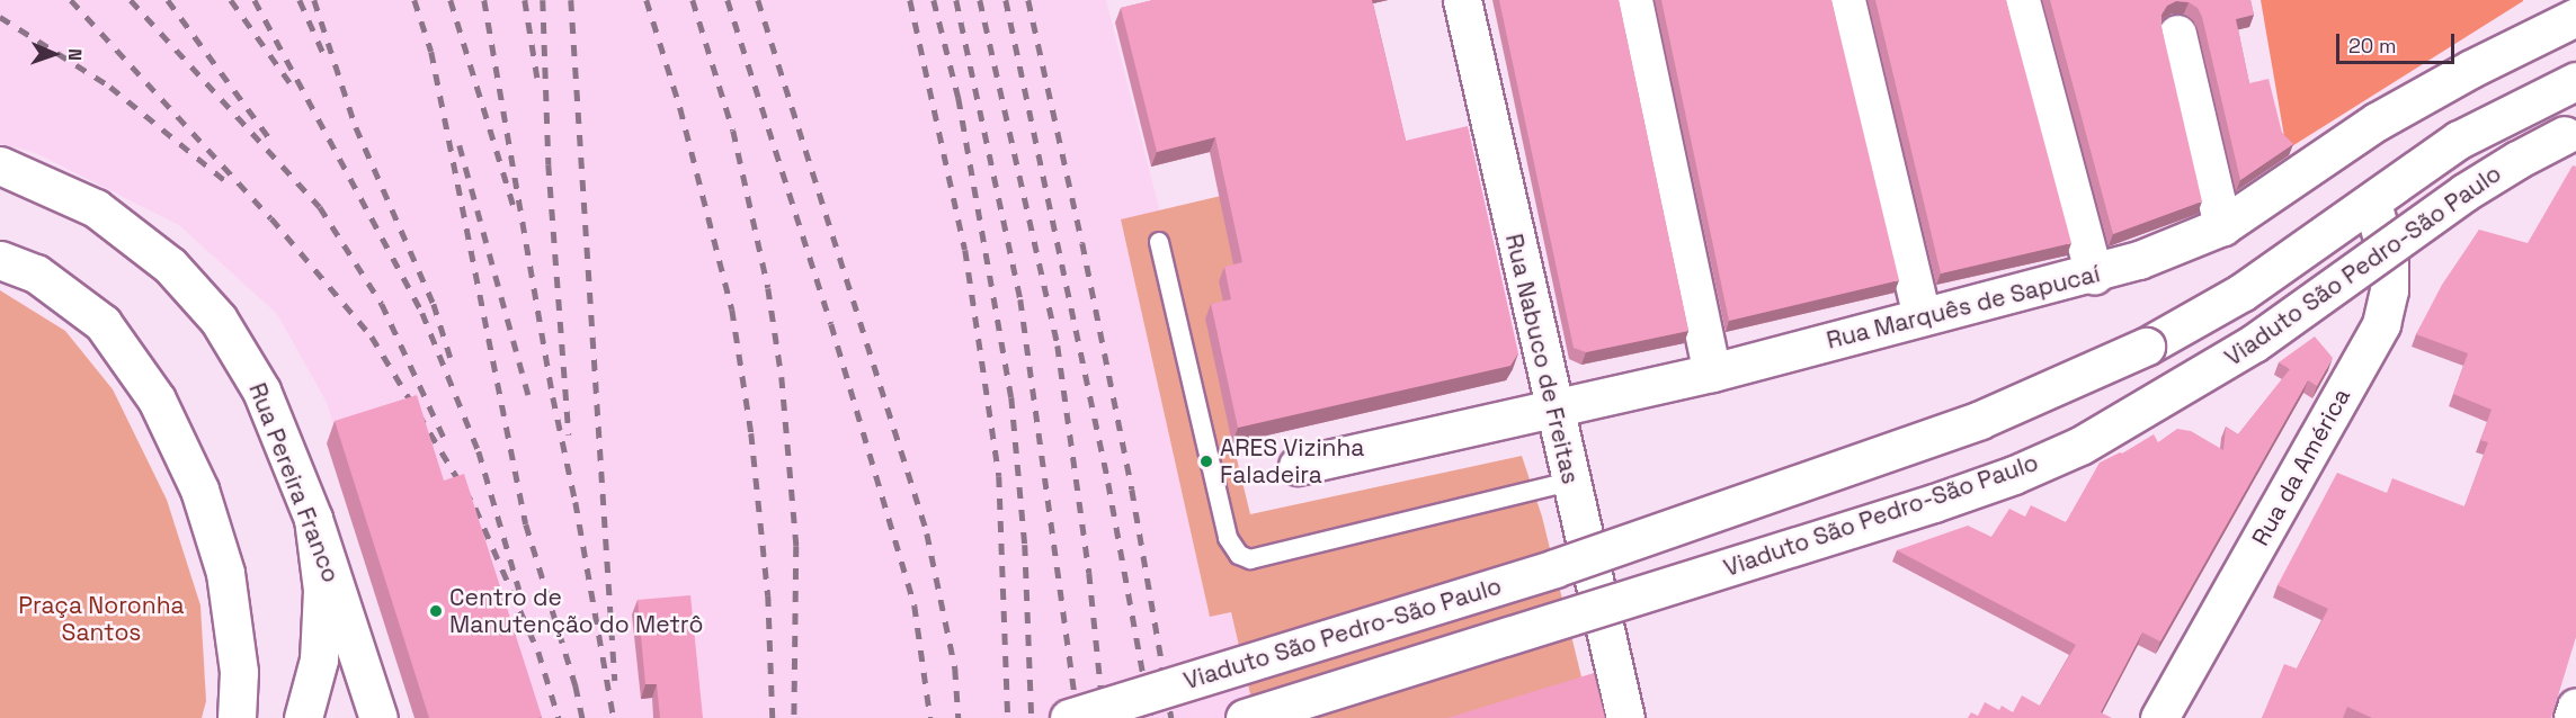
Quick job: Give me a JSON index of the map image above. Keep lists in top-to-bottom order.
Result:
{
  "streets": {
    "main road": [
      "Viaduto São Pedro-São Paulo",
      "Rua Marquês de Sapucaí",
      "Rua Nabuco de Freitas",
      "Rua da América",
      "Rua Pereira Franco"
    ]
  },
  "crossings": [
    ["Viaduto São Pedro-São Paulo", "Rua da América"],
    ["Rua Marquês de Sapucaí", "Rua Nabuco de Freitas"]
  ],
  "parks": ["Praça Noronha Santos"],
  "places": ["ARES Vizinha Faladeira", "Centro de Manutenção do Metrô"],
  "scale_bar": "20 m",
  "north": "right"
}
